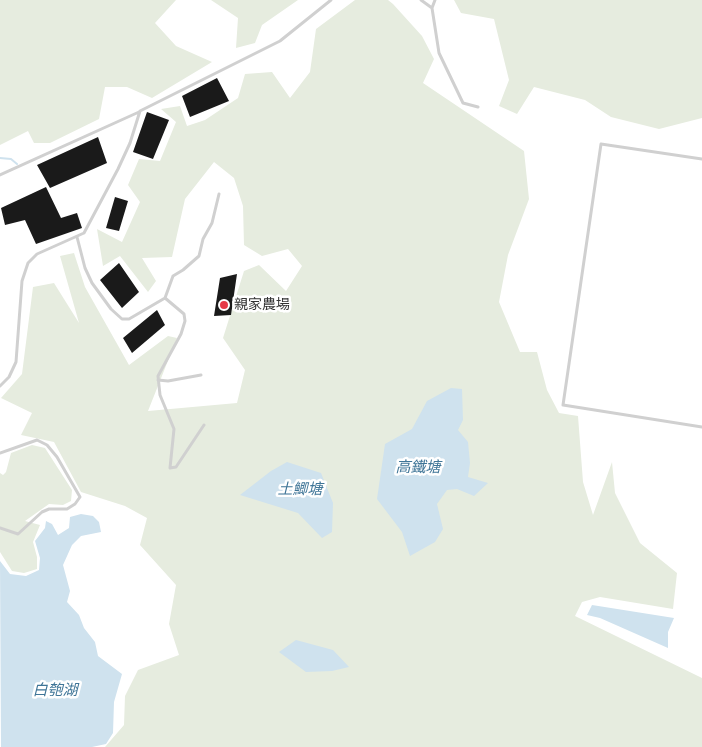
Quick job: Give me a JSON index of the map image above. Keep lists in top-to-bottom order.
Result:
{
  "water": ["高鐵塘", "土鯽塘", "白匏湖"],
  "places": ["親家農場"]
}
